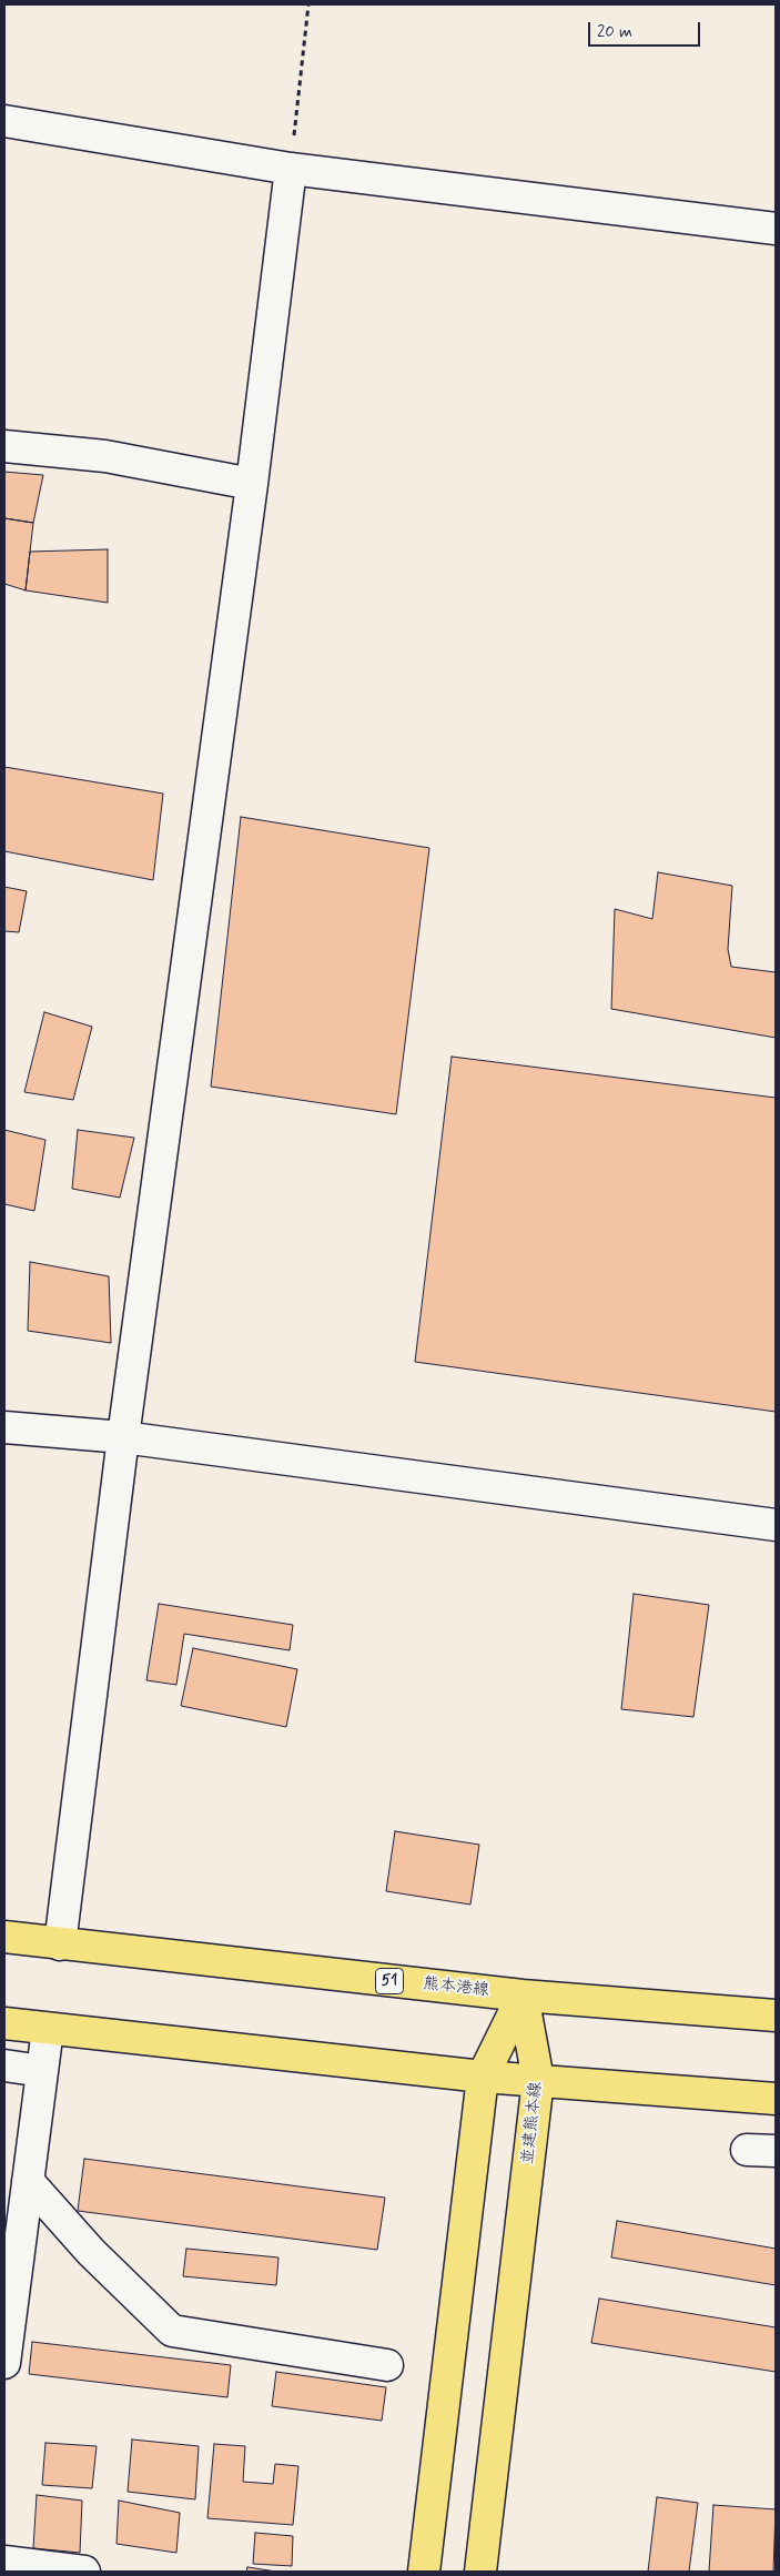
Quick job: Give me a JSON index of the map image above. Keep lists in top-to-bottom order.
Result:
{
  "streets": {
    "main road": ["51", "熊本港線", "並建熊本線"]
  },
  "crossings": [
    ["熊本港線", "並建熊本線"]
  ],
  "scale_bar": "20 m"
}
